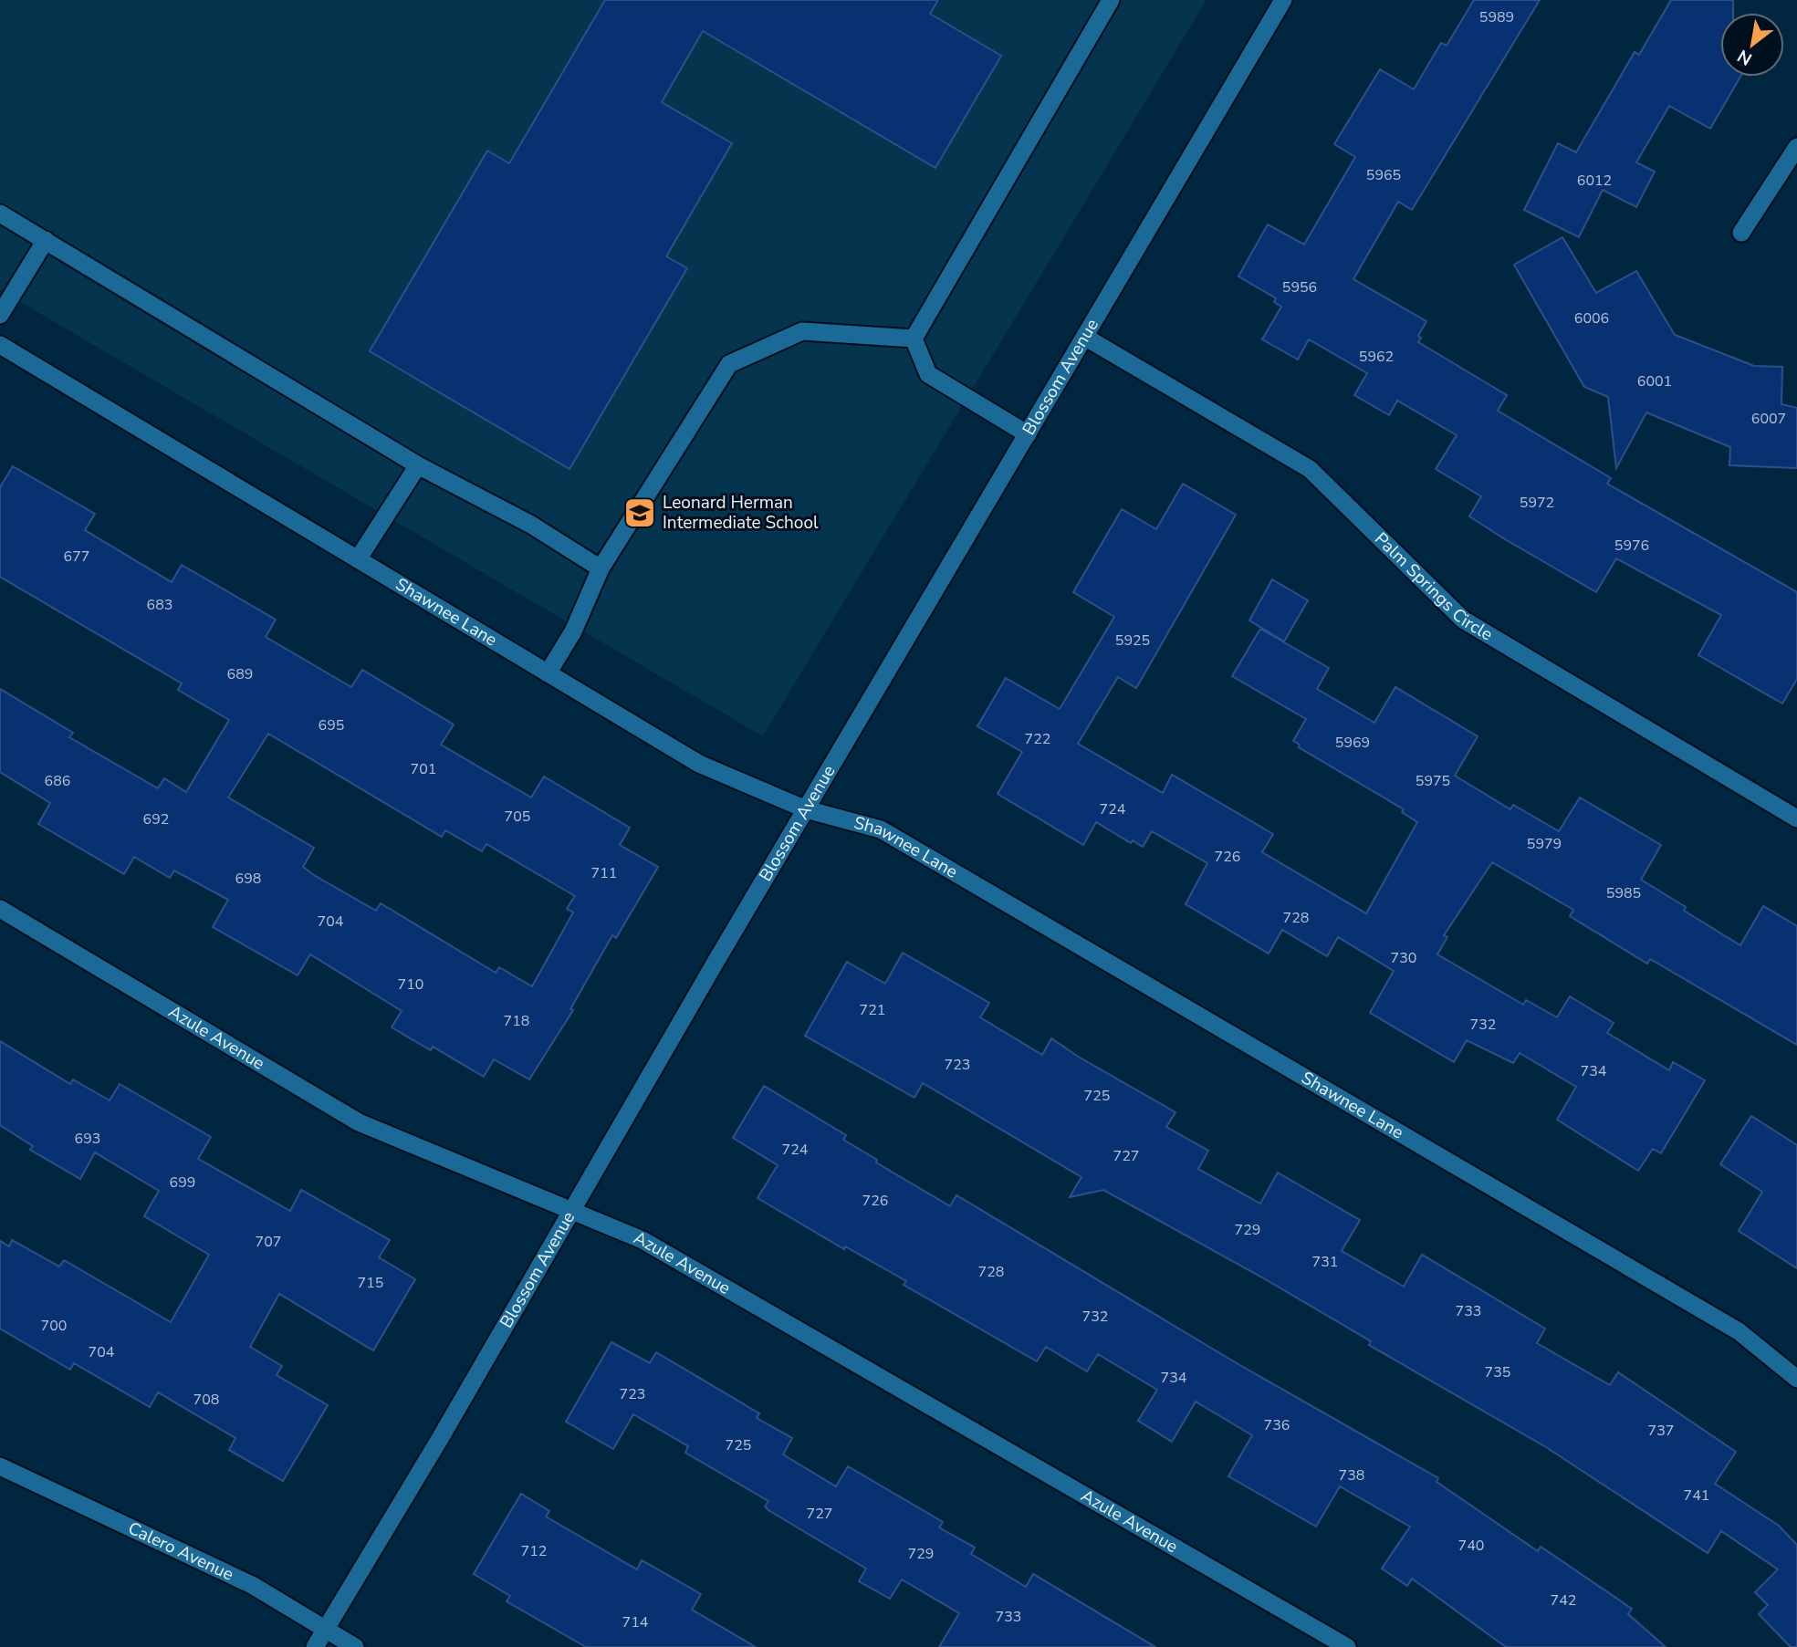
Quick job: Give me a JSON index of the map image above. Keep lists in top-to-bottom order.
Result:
{
  "streets": {
    "street": [
      "Blossom Avenue",
      "Palm Springs Circle",
      "Shawnee Lane",
      "Azule Avenue",
      "Calero Avenue"
    ]
  },
  "crossings": [
    ["Blossom Avenue", "Palm Springs Circle"],
    ["Blossom Avenue", "Shawnee Lane"],
    ["Blossom Avenue", "Azule Avenue"],
    ["Blossom Avenue", "Calero Avenue"]
  ],
  "places": {
    "school or university": ["Leonard Herman Intermediate School"]
  },
  "house_numbers": [
    "5989",
    "5965",
    "6012",
    "5956",
    "6006",
    "5962",
    "6001",
    "6007",
    "5972",
    "5976",
    "677",
    "683",
    "5925",
    "689",
    "695",
    "722",
    "5969",
    "701",
    "686",
    "5975",
    "724",
    "705",
    "692",
    "5979",
    "726",
    "711",
    "698",
    "5985",
    "728",
    "704",
    "730",
    "710",
    "721",
    "718",
    "732",
    "723",
    "734",
    "725",
    "693",
    "724",
    "727",
    "699",
    "726",
    "729",
    "707",
    "731",
    "728",
    "715",
    "733",
    "732",
    "700",
    "704",
    "735",
    "734",
    "723",
    "708",
    "736",
    "737",
    "725",
    "738",
    "741",
    "727",
    "740",
    "712",
    "729",
    "742",
    "733",
    "714"
  ],
  "north": "bottom left"
}
